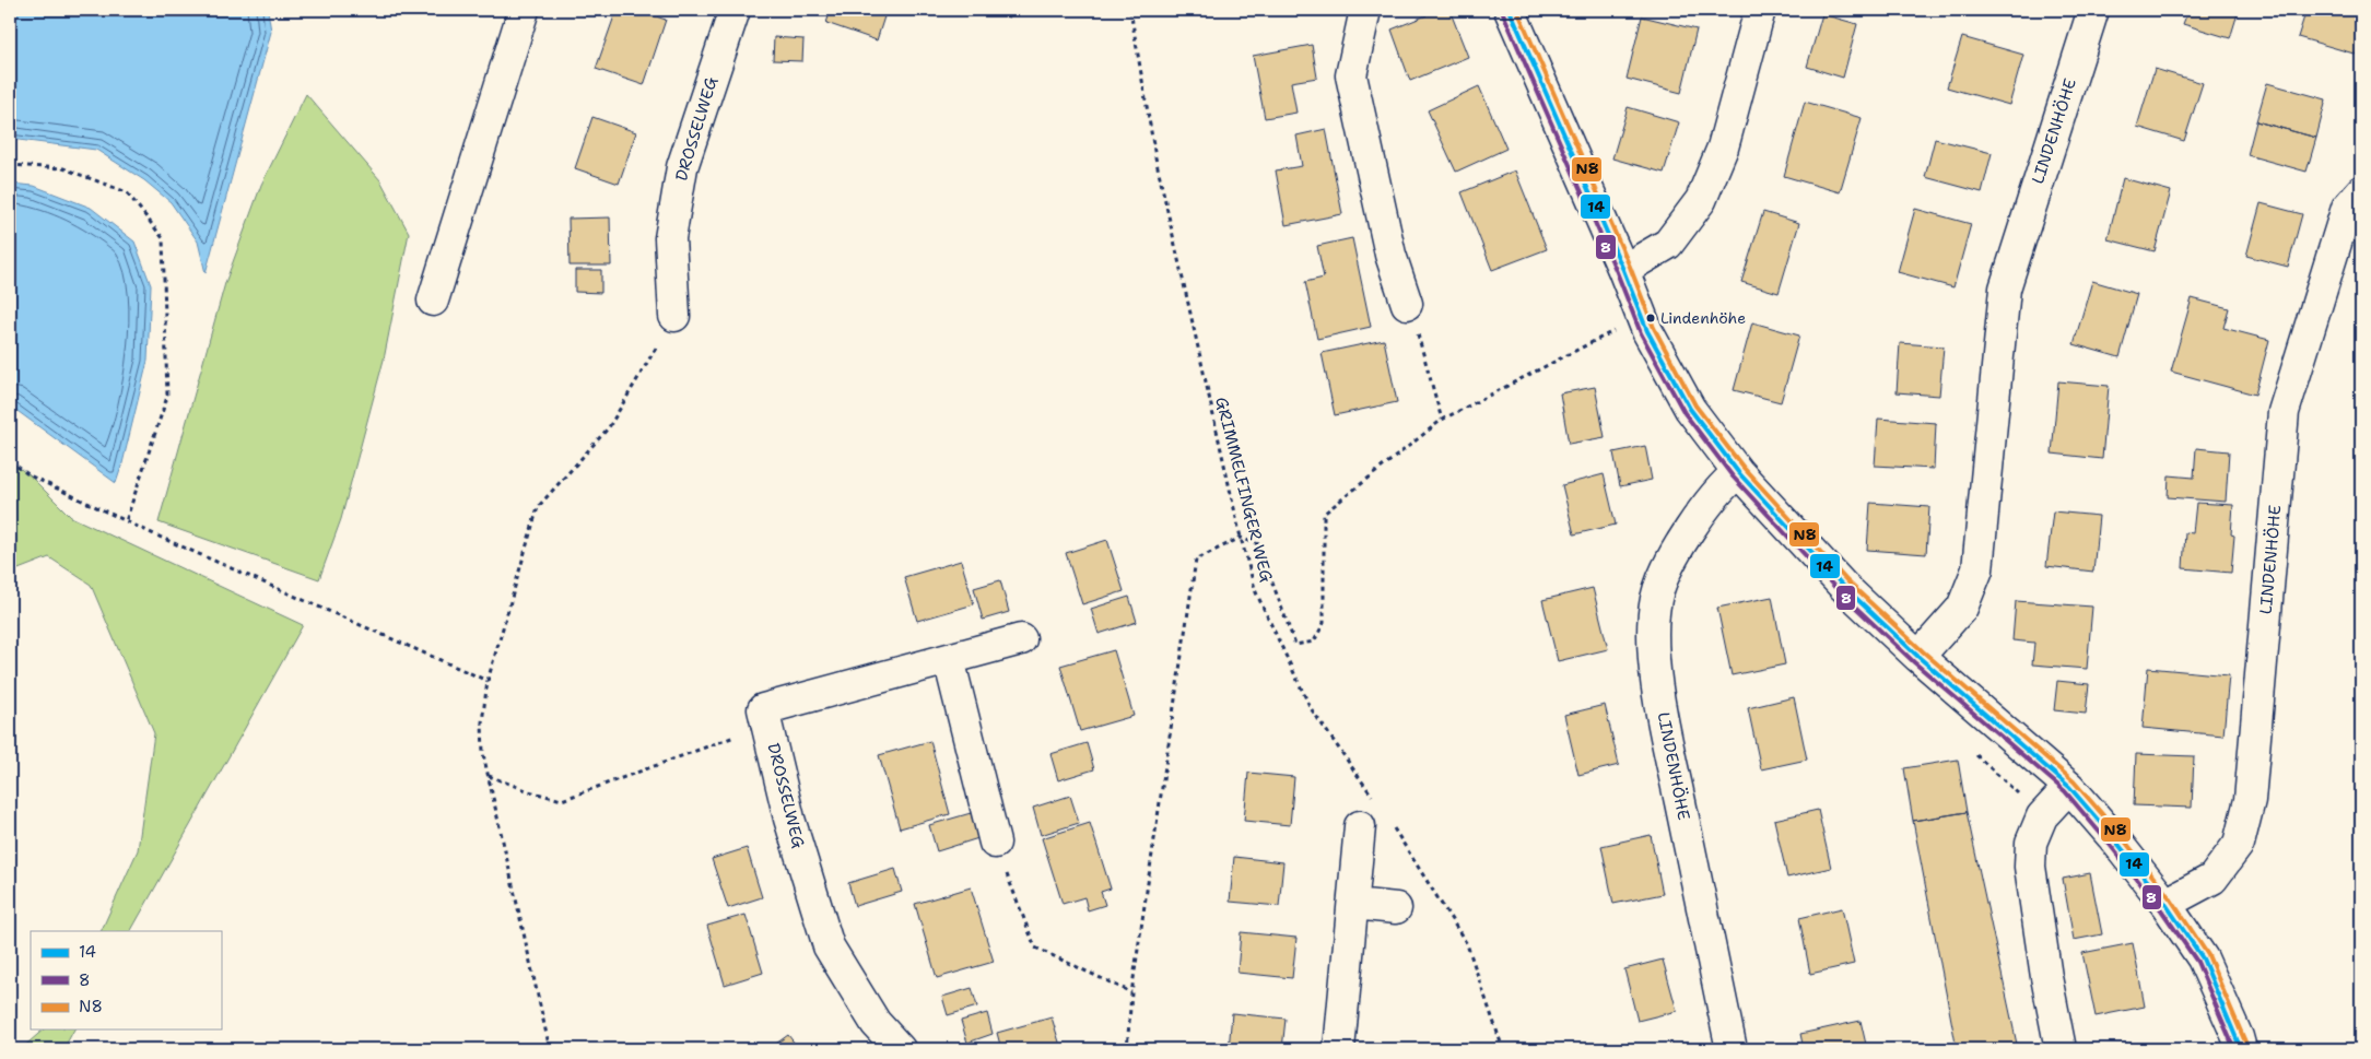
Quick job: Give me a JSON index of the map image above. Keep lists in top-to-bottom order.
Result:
{
  "streets": {
    "street": ["DROSSELWEG", "LINDENHÖHE"],
    "path": ["GRIMMELFINGER WEG"]
  },
  "places": ["Lindenhöhe"],
  "lines": ["transit line 14", "transit line N8", "transit line 8"],
  "legend": ["14", "8", "N8"]
}
